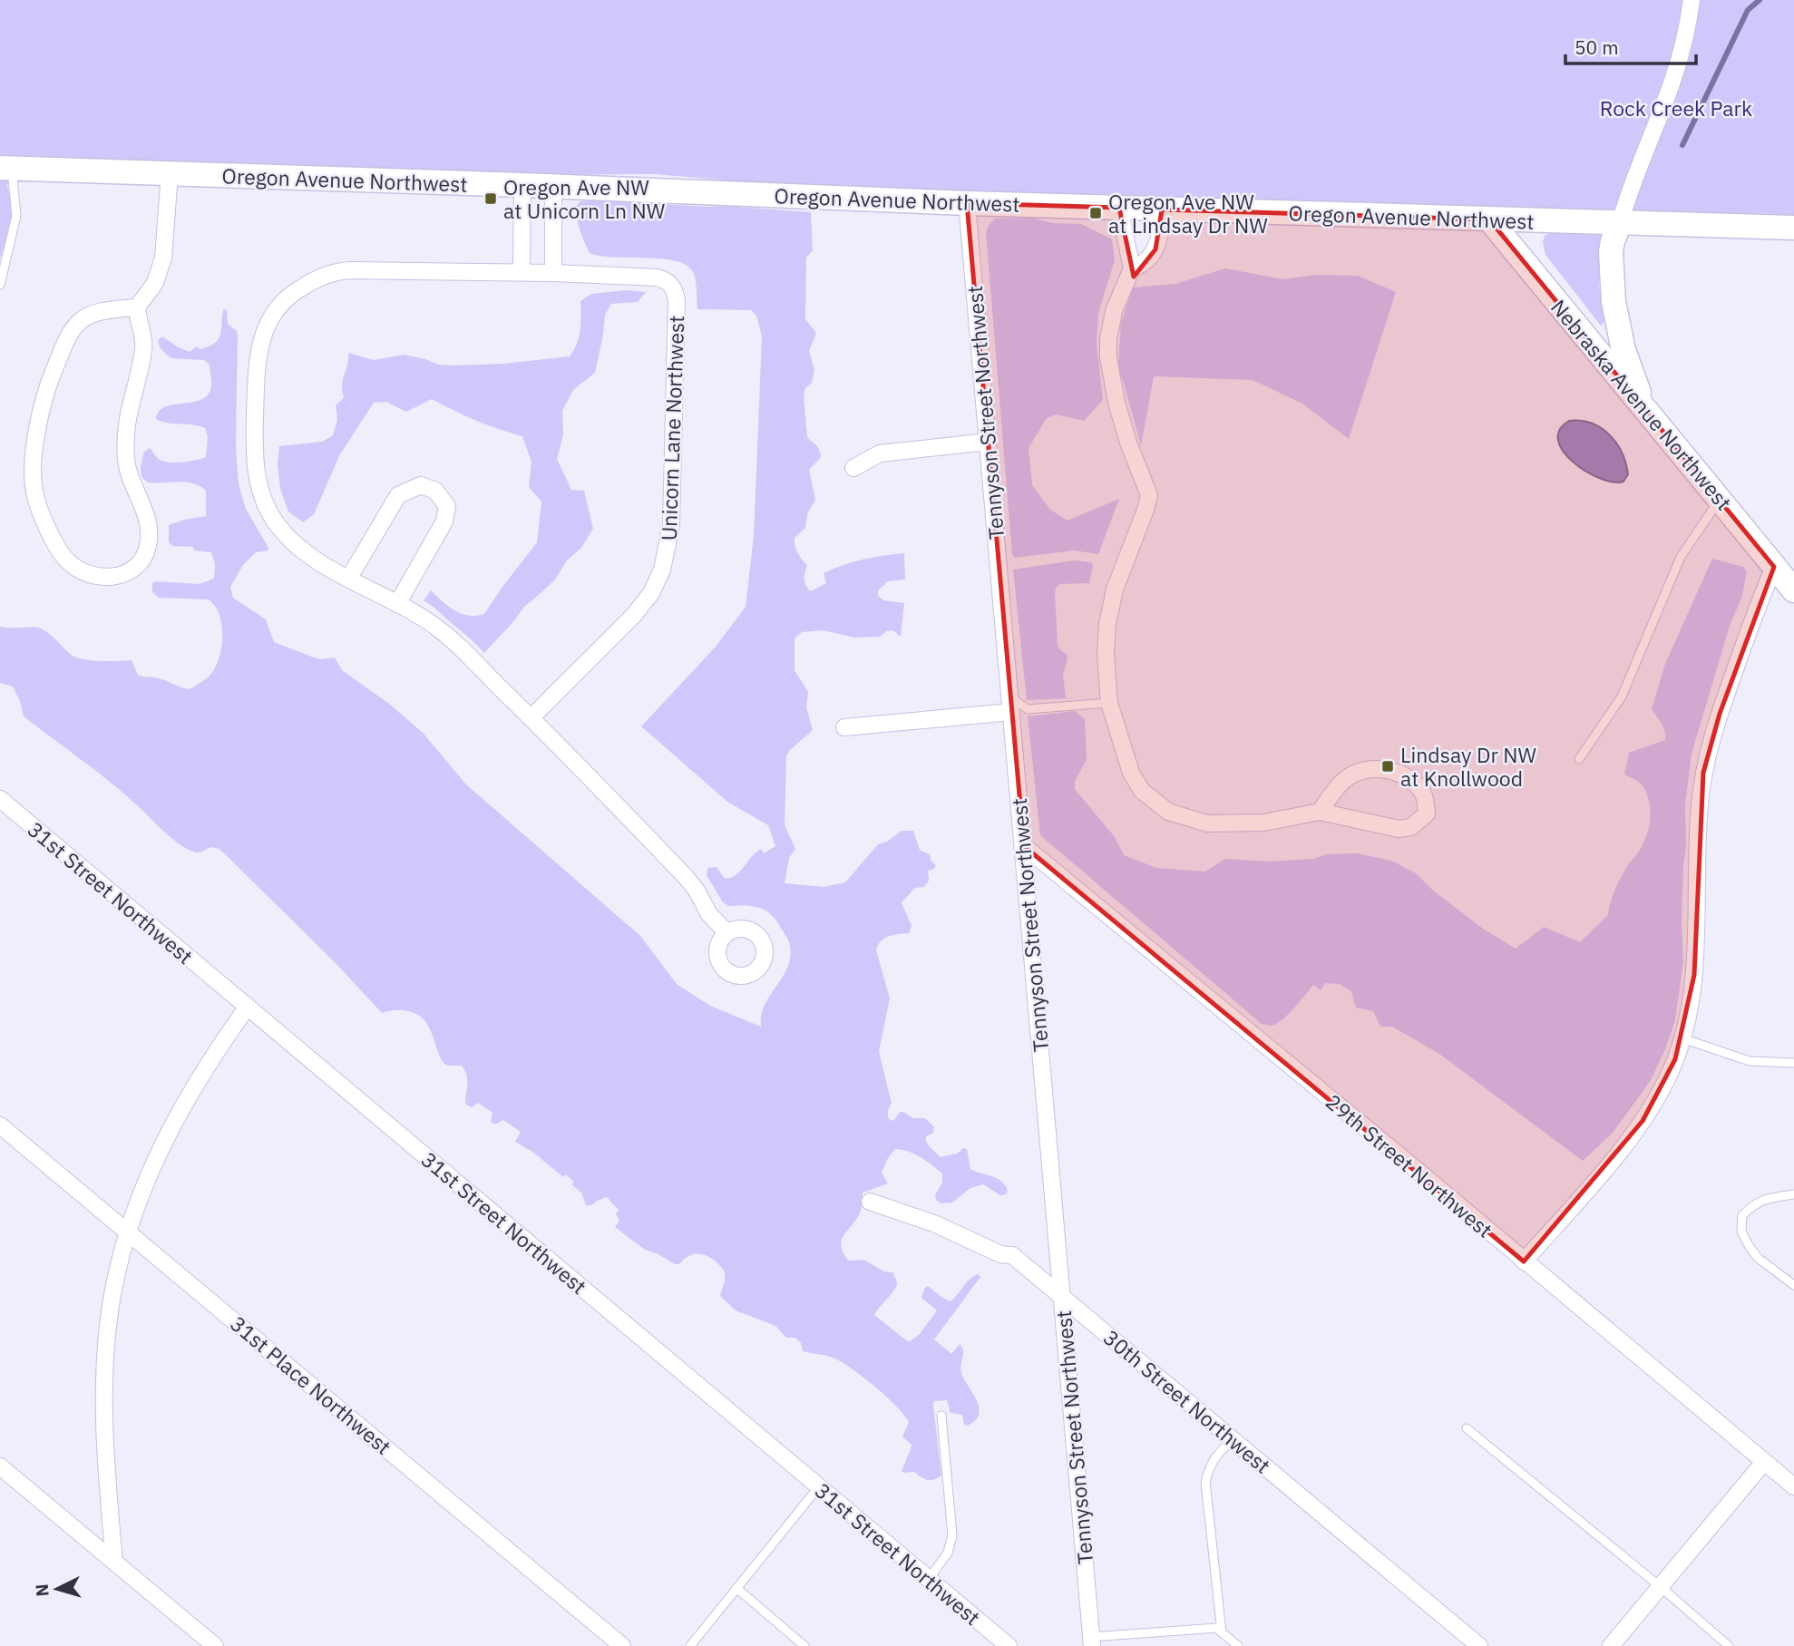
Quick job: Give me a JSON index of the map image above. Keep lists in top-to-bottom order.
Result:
{
  "streets": {
    "street": [
      "Oregon Avenue Northwest",
      "Nebraska Avenue Northwest",
      "Tennyson Street Northwest",
      "Unicorn Lane Northwest",
      "31st Street Northwest",
      "29th Street Northwest",
      "31st Place Northwest",
      "30th Street Northwest"
    ]
  },
  "crossings": [
    ["Oregon Avenue Northwest", "Nebraska Avenue Northwest"],
    ["Oregon Avenue Northwest", "Tennyson Street Northwest"],
    ["Tennyson Street Northwest", "29th Street Northwest"],
    ["Tennyson Street Northwest", "30th Street Northwest"]
  ],
  "parks": ["Rock Creek Park"],
  "places": {
    "transit": ["Oregon Ave NW at Unicorn Ln NW", "Oregon Ave NW at Lindsay Dr NW", "Lindsay Dr NW at Knollwood"]
  },
  "scale_bar": "50 m",
  "north": "left"
}
